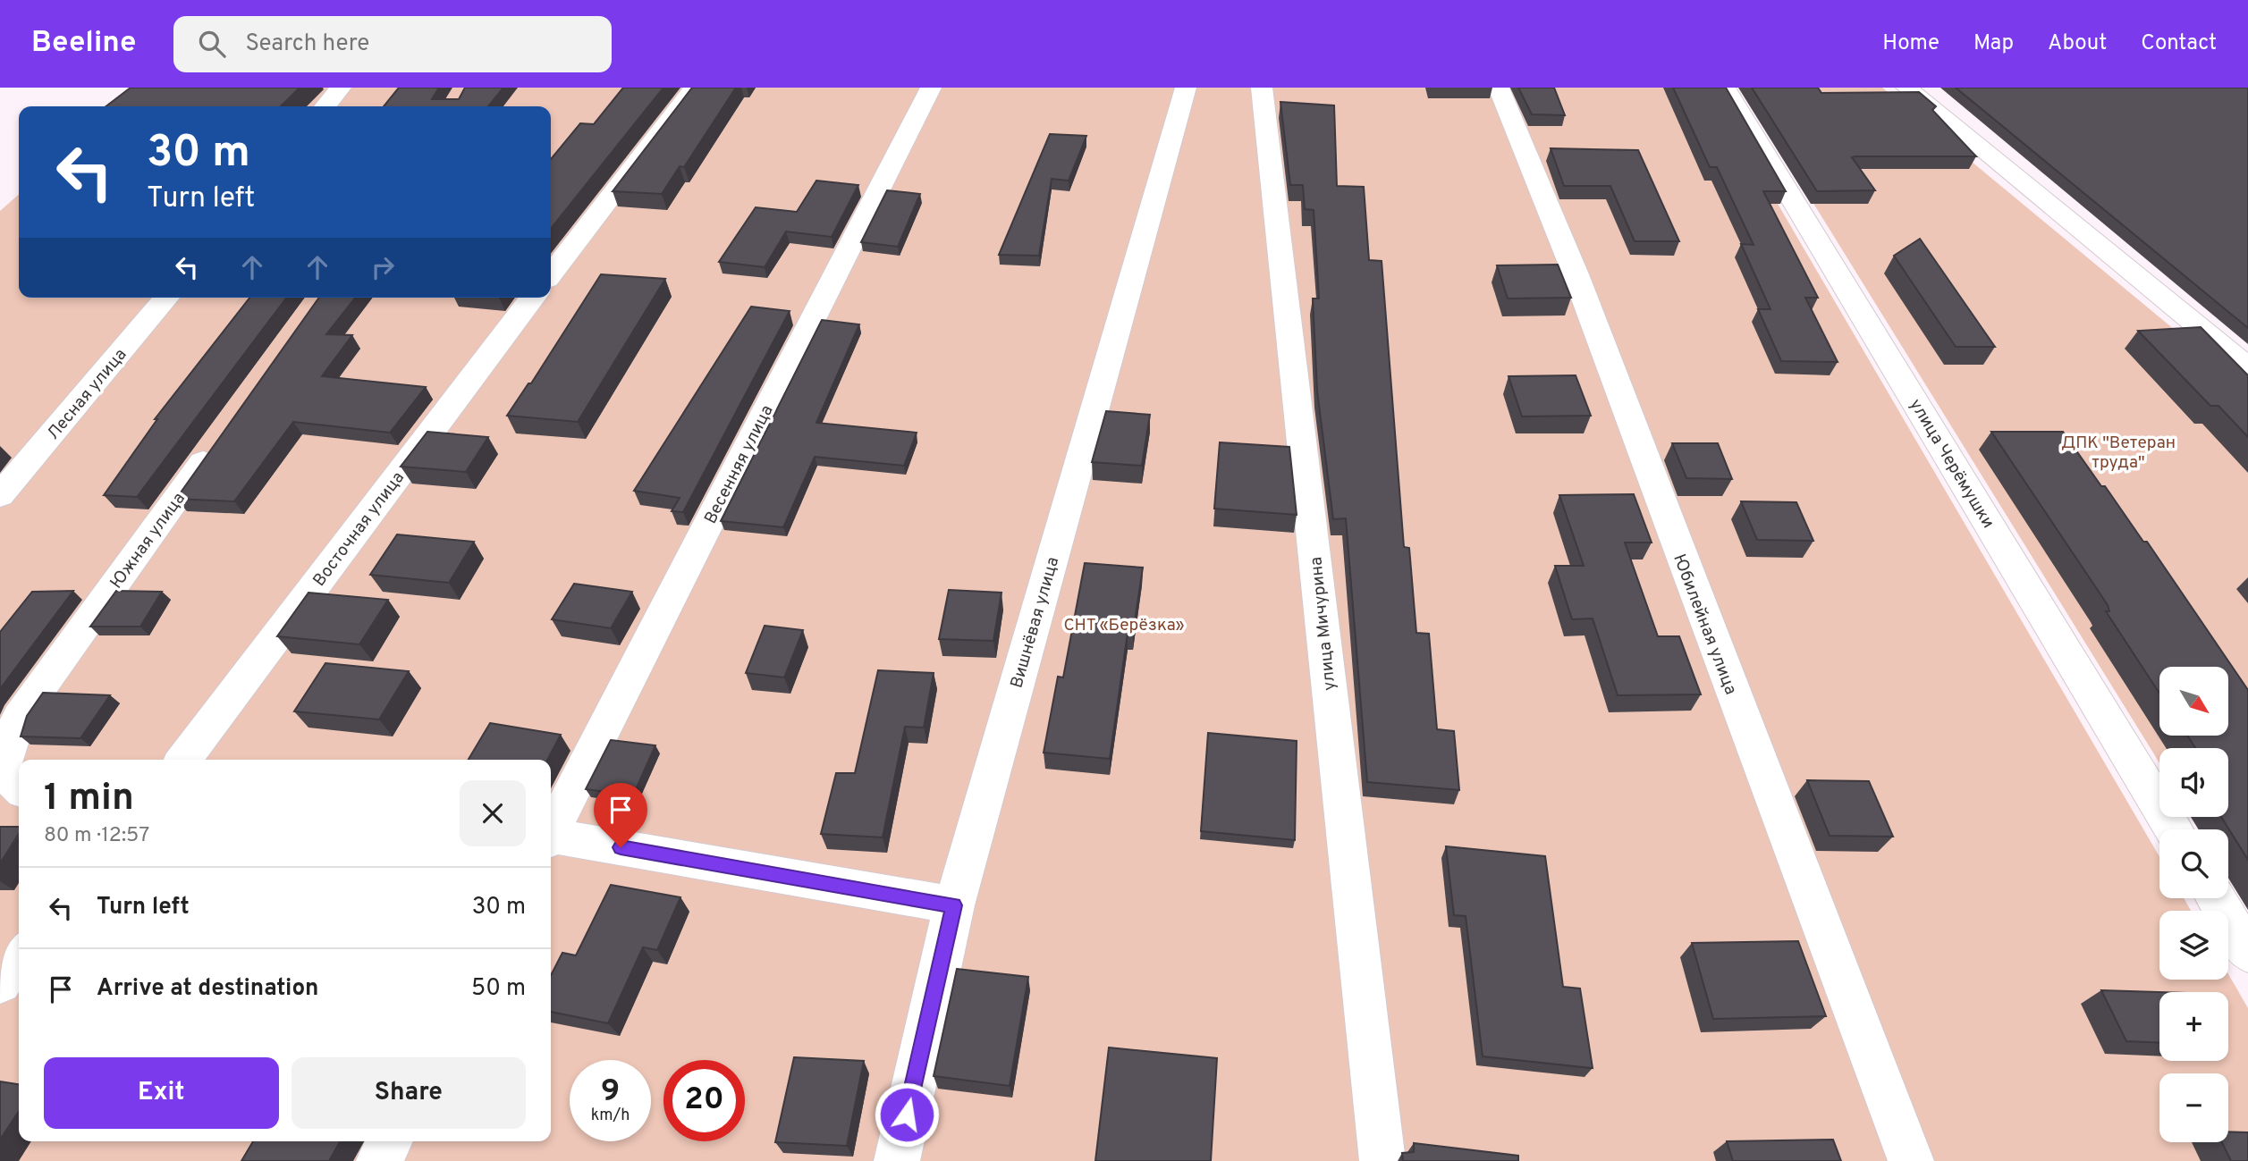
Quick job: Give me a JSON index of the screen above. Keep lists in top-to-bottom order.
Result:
{
  "streets": {
    "street": [
      "Лесная улица",
      "улица Черёмушки",
      "Весенняя улица",
      "Восточная улица",
      "Южная улица",
      "Вишнёвая улица",
      "улица Мичурина",
      "Юбилейная улица"
    ]
  },
  "parks": ["ДПК \"Ветеран труда\"", "СНТ «Берёзка»"],
  "north": "bottom right",
  "page": {
    "header": "Beeline",
    "search": "Search here",
    "nav": [
      "Home",
      "Map",
      "About",
      "Contact"
    ],
    "turn": ["30 m", "Turn left"],
    "map_buttons": ["+", "−"],
    "heading": ["1 min", "80 m · 12:57"],
    "list": [
      {
        "name": "Turn left",
        "value": "30 m"
      },
      {
        "name": "Arrive at destination",
        "value": "50 m"
      }
    ],
    "buttons": ["Exit", "Share"],
    "speed": "9 km/h",
    "limit": "20"
  }
}
